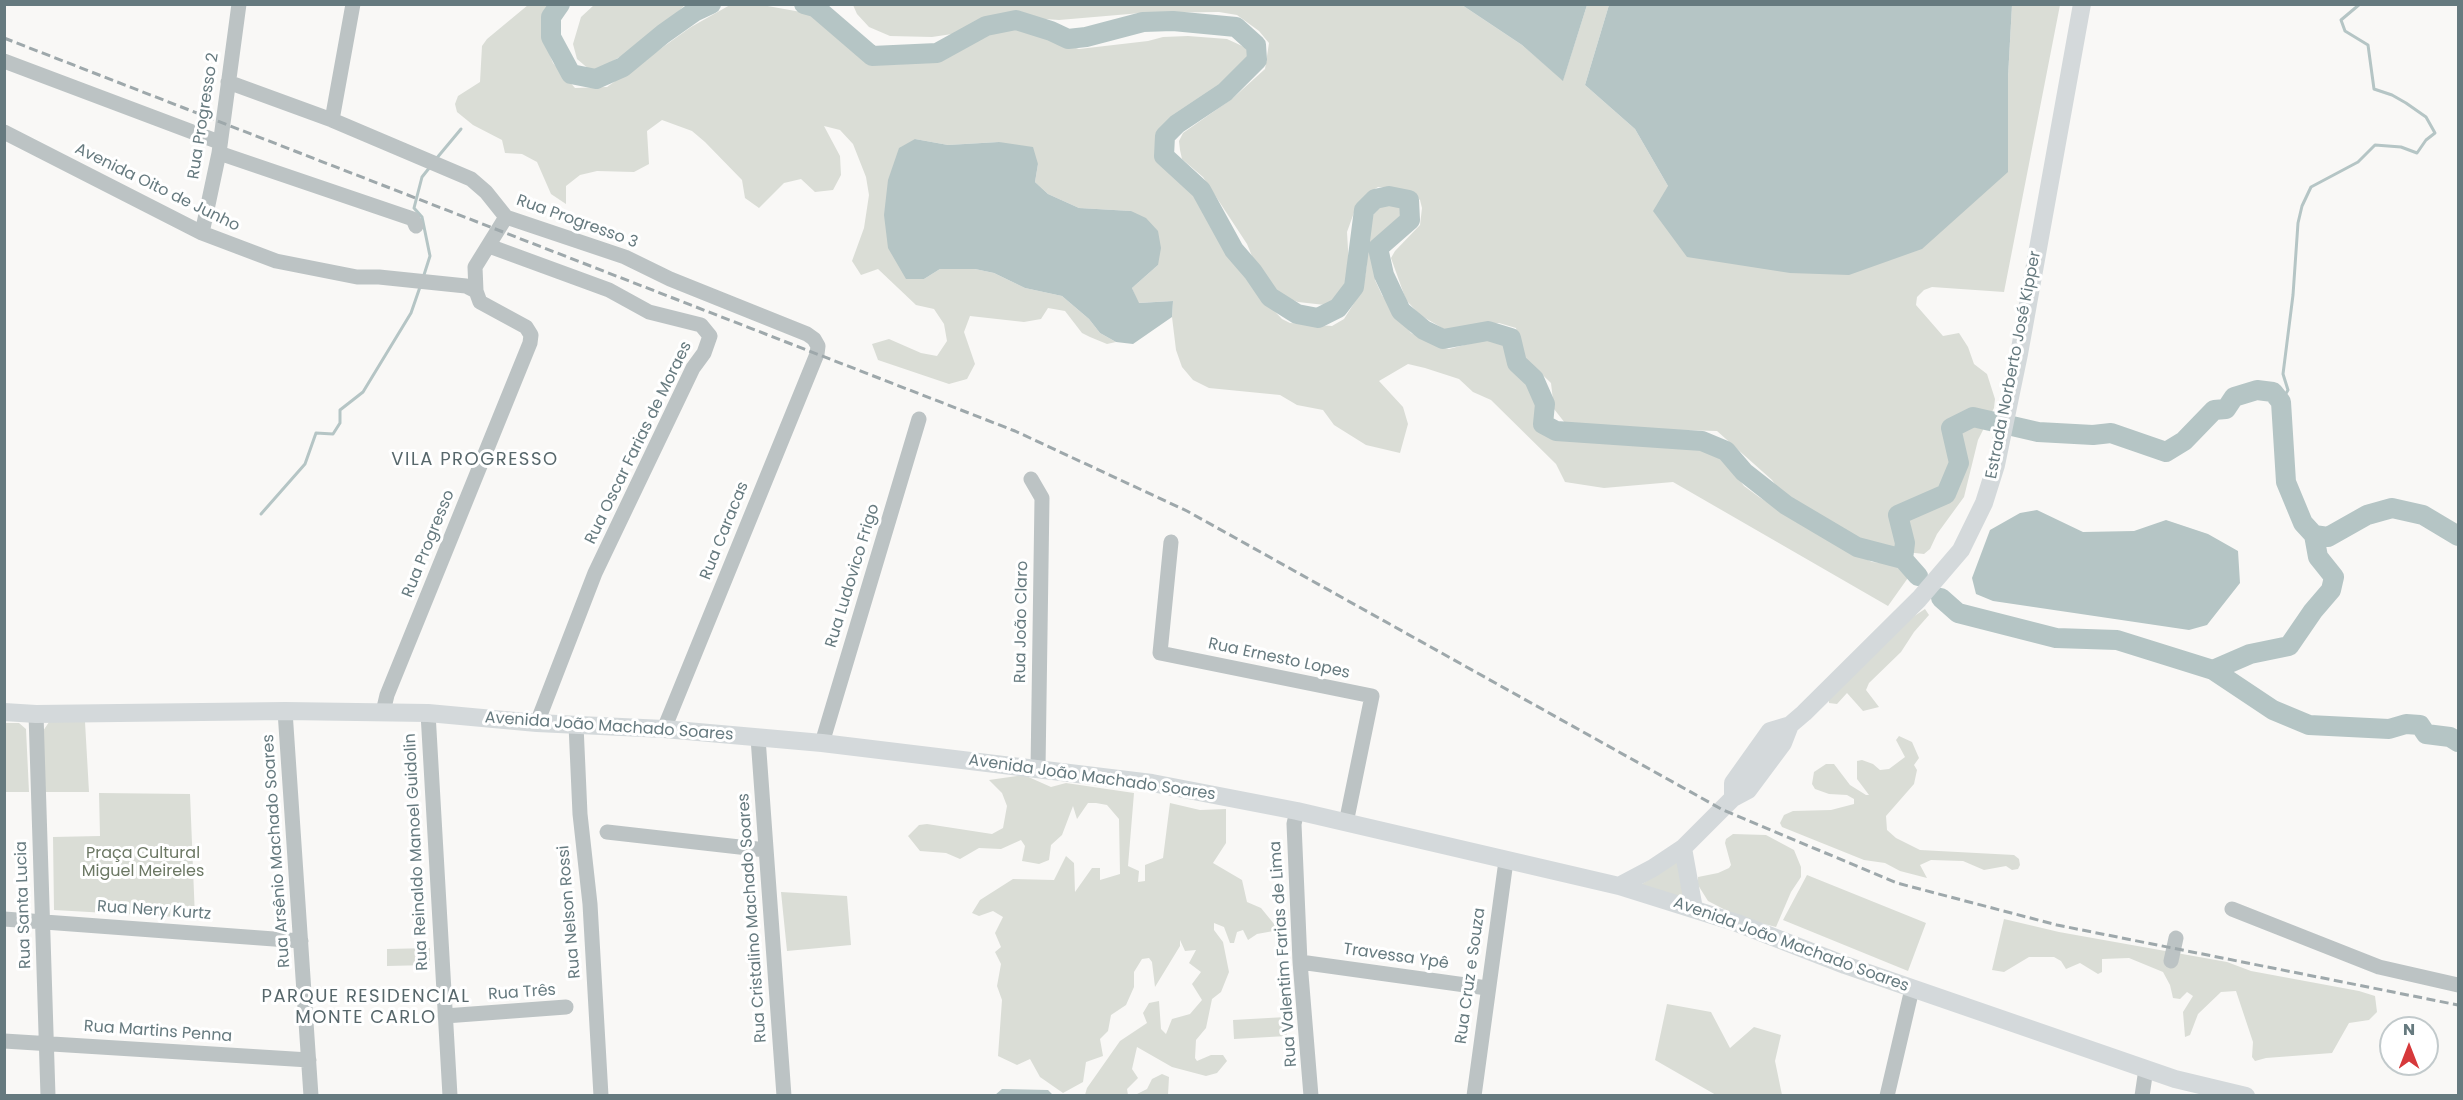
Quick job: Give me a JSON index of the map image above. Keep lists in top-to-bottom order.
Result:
{
  "streets": {
    "main road": ["Estrada Norberto José Kipper", "Avenida João Machado Soares"],
    "street": [
      "Rua Progresso 2",
      "Avenida Oito de Junho",
      "Rua Progresso 3",
      "Rua Oscar Farias de Moraes",
      "Rua Caracas",
      "Rua Progresso",
      "Rua Ludovico Frigo",
      "Rua João Claro",
      "Rua Ernesto Lopes",
      "Rua Arsênio Machado Soares",
      "Rua Reinaldo Manoel Guidolin",
      "Rua Santa Lucia",
      "Rua Nery Kurtz",
      "Rua Nelson Rossi",
      "Rua Cristalino Machado Soares",
      "Rua Valentim Farias de Lima",
      "Travessa Ypê",
      "Rua Cruz e Souza",
      "Rua Três",
      "Rua Martins Penna"
    ]
  },
  "crossings": [
    ["Rua Progresso 2", "Avenida Oito de Junho"],
    ["Rua Progresso 2", "Rua Progresso 3"],
    ["Avenida Oito de Junho", "Rua Progresso"],
    ["Rua Progresso 3", "Rua Caracas"],
    ["Estrada Norberto José Kipper", "Avenida João Machado Soares"],
    ["Rua Oscar Farias de Moraes", "Avenida João Machado Soares"],
    ["Rua Caracas", "Avenida João Machado Soares"],
    ["Rua Progresso", "Avenida João Machado Soares"],
    ["Rua Ludovico Frigo", "Avenida João Machado Soares"],
    ["Rua João Claro", "Avenida João Machado Soares"],
    ["Rua Ernesto Lopes", "Avenida João Machado Soares"],
    ["Avenida João Machado Soares", "Rua Arsênio Machado Soares"],
    ["Avenida João Machado Soares", "Rua Reinaldo Manoel Guidolin"],
    ["Avenida João Machado Soares", "Rua Santa Lucia"],
    ["Avenida João Machado Soares", "Rua Nelson Rossi"],
    ["Avenida João Machado Soares", "Rua Cristalino Machado Soares"],
    ["Avenida João Machado Soares", "Rua Valentim Farias de Lima"],
    ["Avenida João Machado Soares", "Rua Cruz e Souza"],
    ["Rua Arsênio Machado Soares", "Rua Nery Kurtz"],
    ["Rua Arsênio Machado Soares", "Rua Martins Penna"],
    ["Rua Reinaldo Manoel Guidolin", "Rua Três"],
    ["Rua Santa Lucia", "Rua Nery Kurtz"],
    ["Rua Santa Lucia", "Rua Martins Penna"],
    ["Rua Valentim Farias de Lima", "Travessa Ypê"],
    ["Travessa Ypê", "Rua Cruz e Souza"]
  ],
  "districts": ["VILA PROGRESSO", "PARQUE RESIDENCIAL MONTE CARLO"],
  "parks": ["Praça Cultural Miguel Meireles"],
  "north": "top"
}
